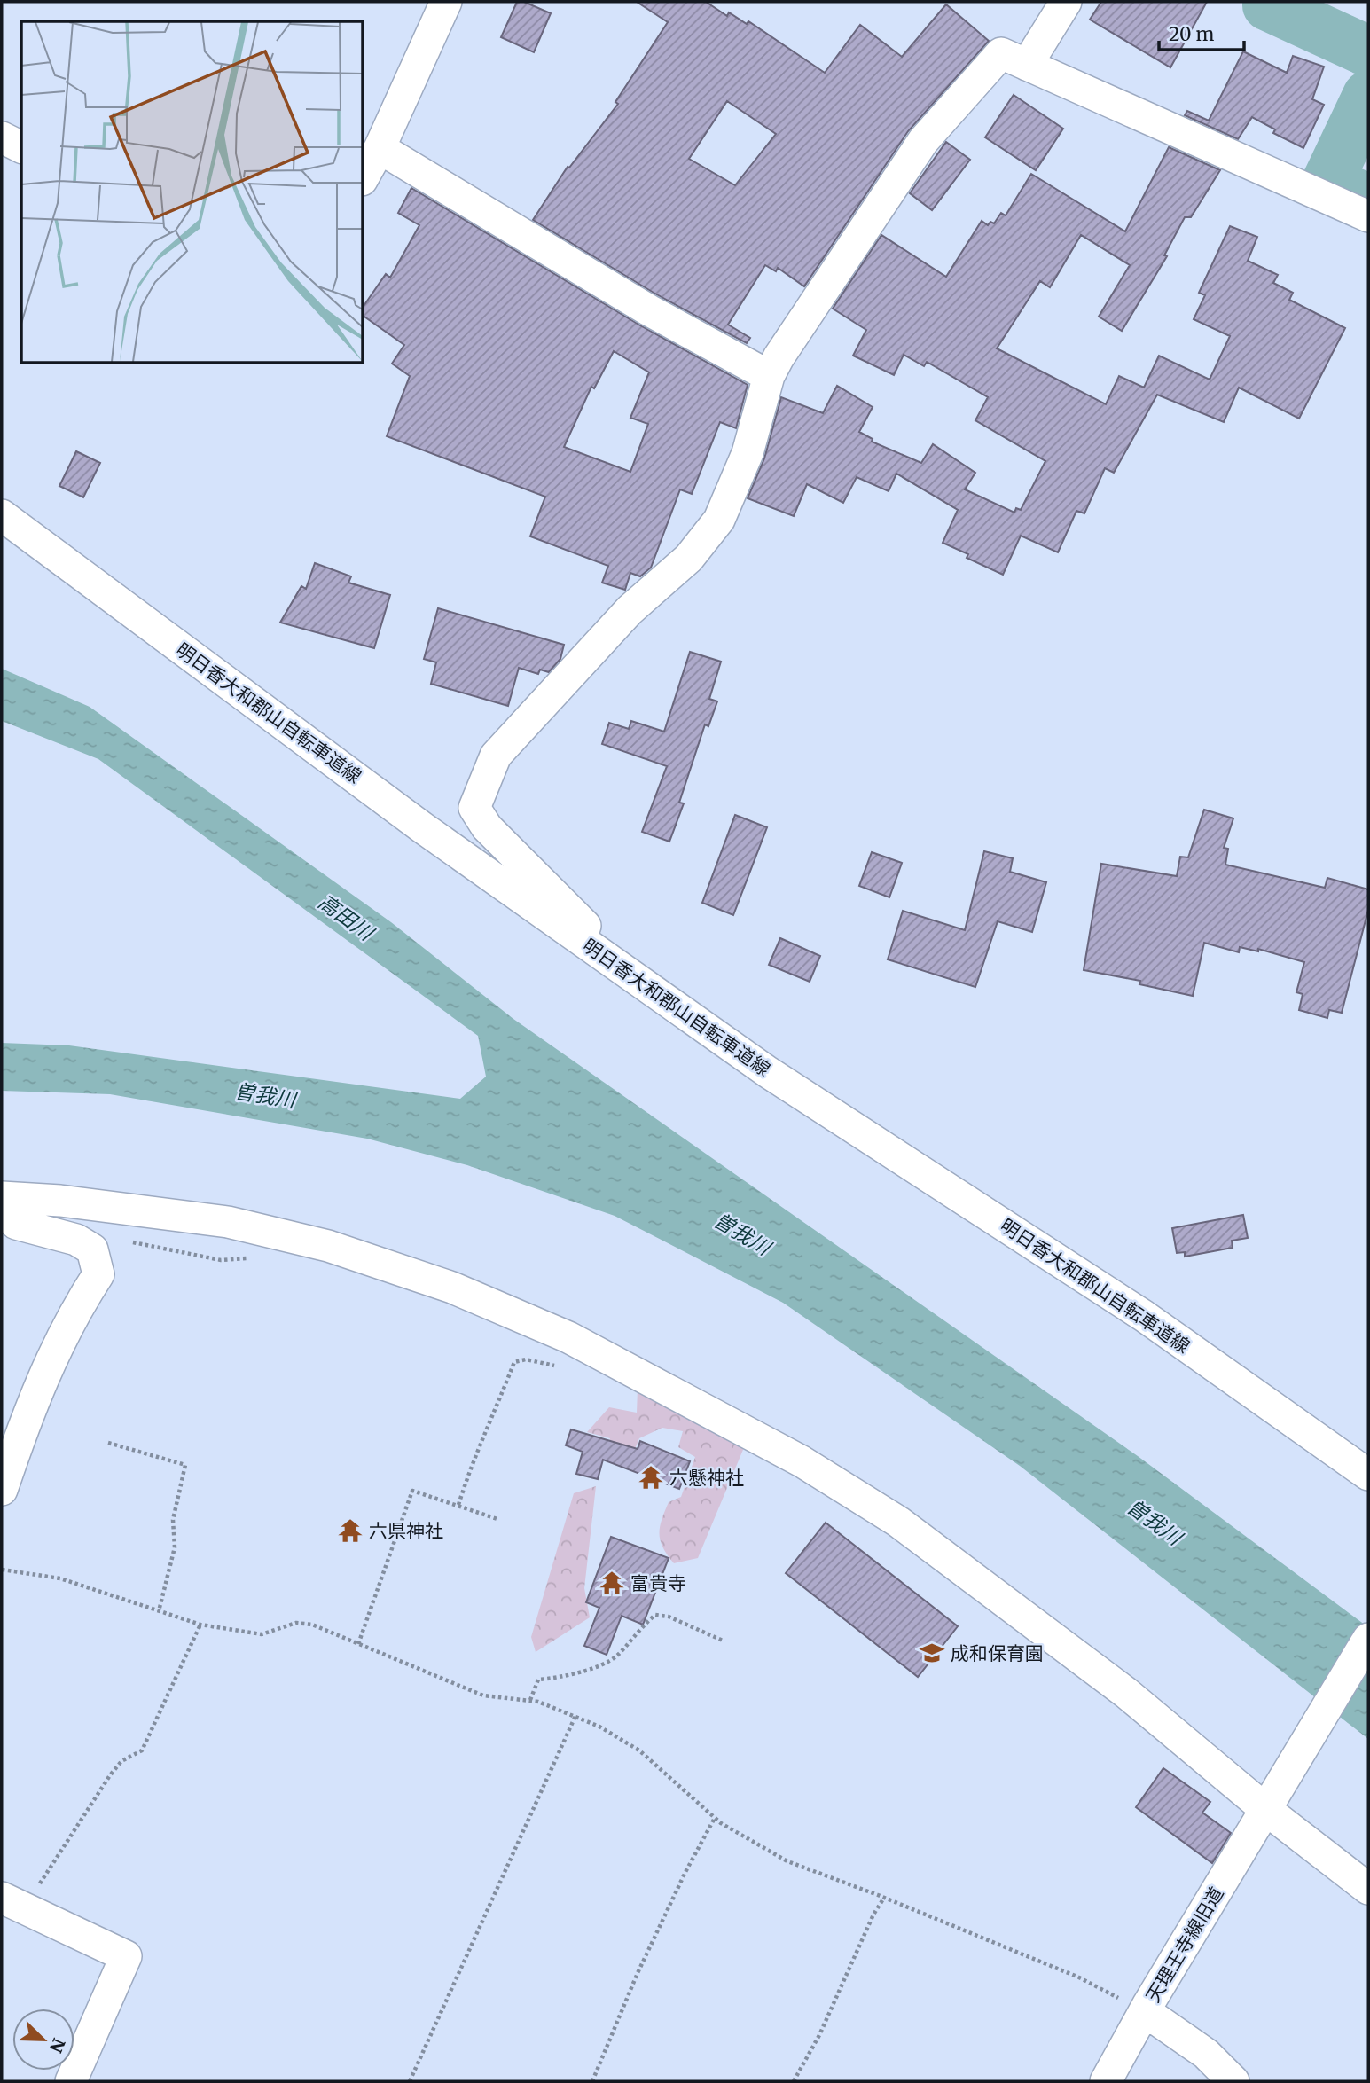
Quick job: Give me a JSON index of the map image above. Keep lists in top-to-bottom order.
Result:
{
  "streets": {
    "street": ["明日香大和郡山自転車道線", "天理王寺線旧道"]
  },
  "water": ["高田川", "曽我川"],
  "places": {
    "temple": ["六懸神社", "六県神社", "富貴寺"],
    "school or university": ["成和保育園"]
  },
  "scale_bar": "20 m",
  "north": "bottom right"
}
